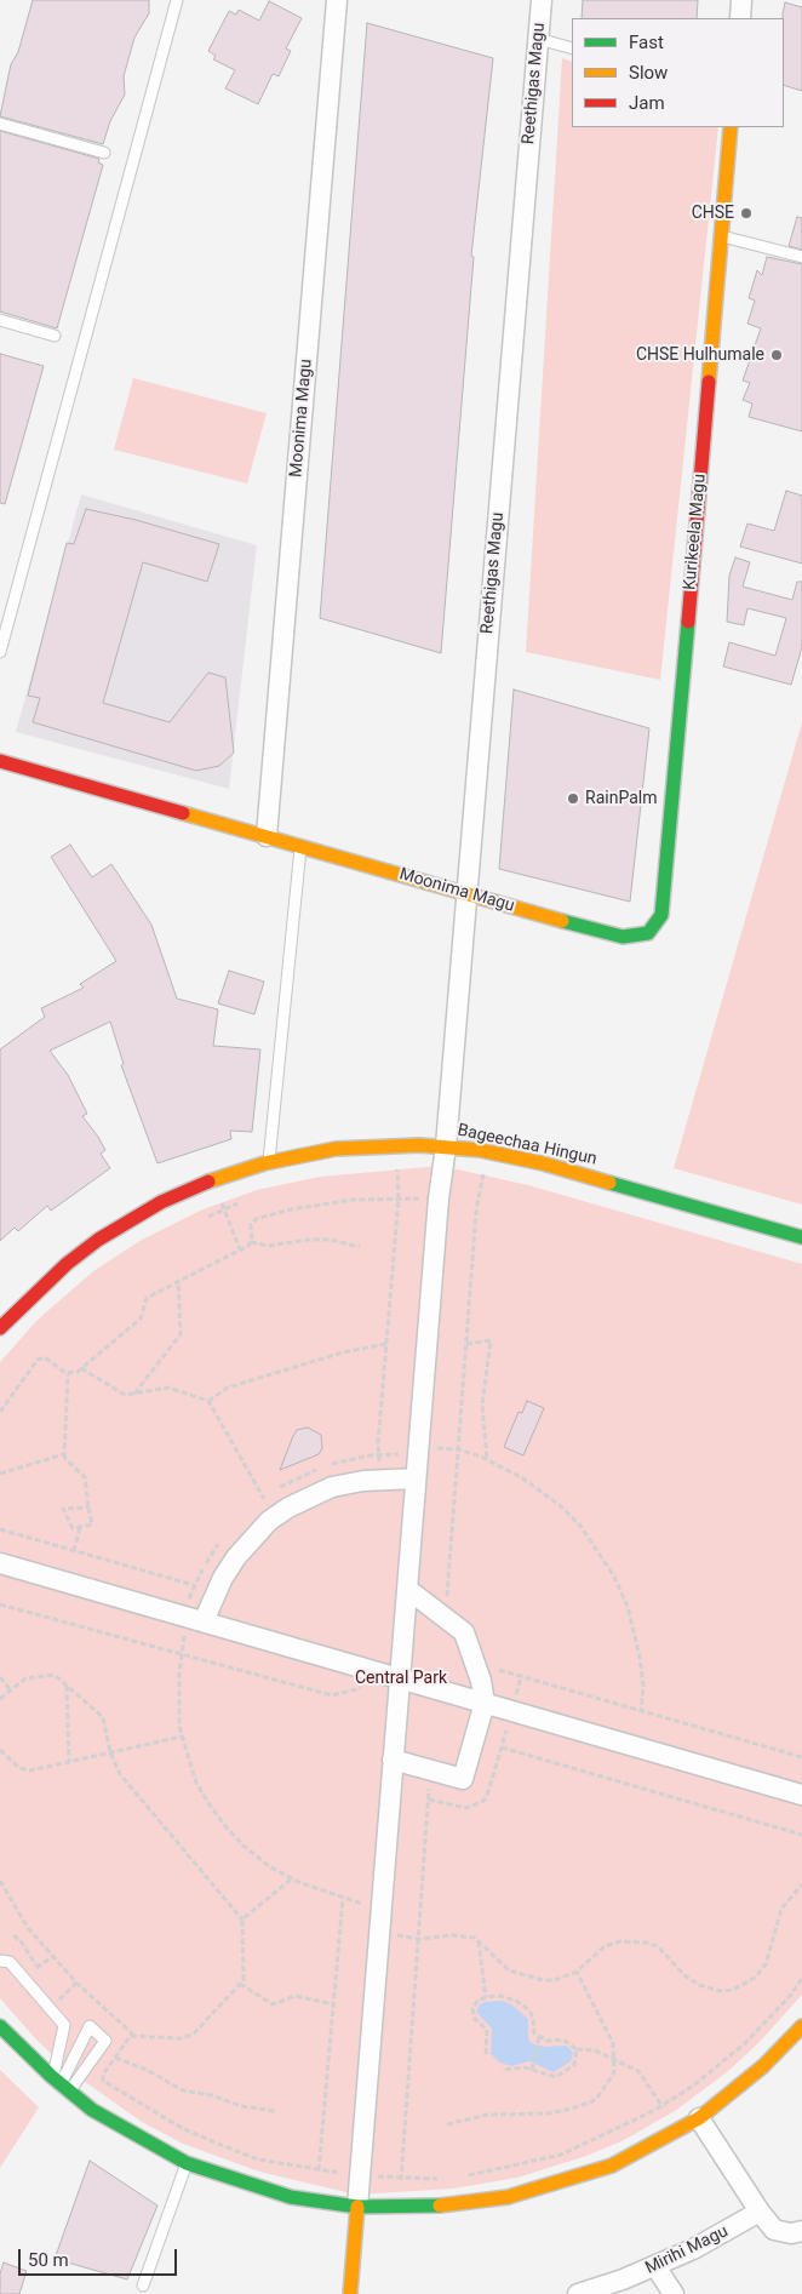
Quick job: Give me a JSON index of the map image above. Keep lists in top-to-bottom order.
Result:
{
  "streets": {
    "street": [
      "Reethigas Magu",
      "Moonima Magu",
      "Kurikeela Magu",
      "Bageechaa Hingun",
      "Mirihi Magu"
    ]
  },
  "crossings": [
    ["Reethigas Magu", "Moonima Magu"],
    ["Reethigas Magu", "Bageechaa Hingun"],
    ["Moonima Magu", "Kurikeela Magu"]
  ],
  "parks": ["Central Park"],
  "places": ["CHSE", "CHSE Hulhumale", "RainPalm"],
  "legend": ["Fast", "Slow", "Jam"],
  "scale_bar": "50 m"
}
